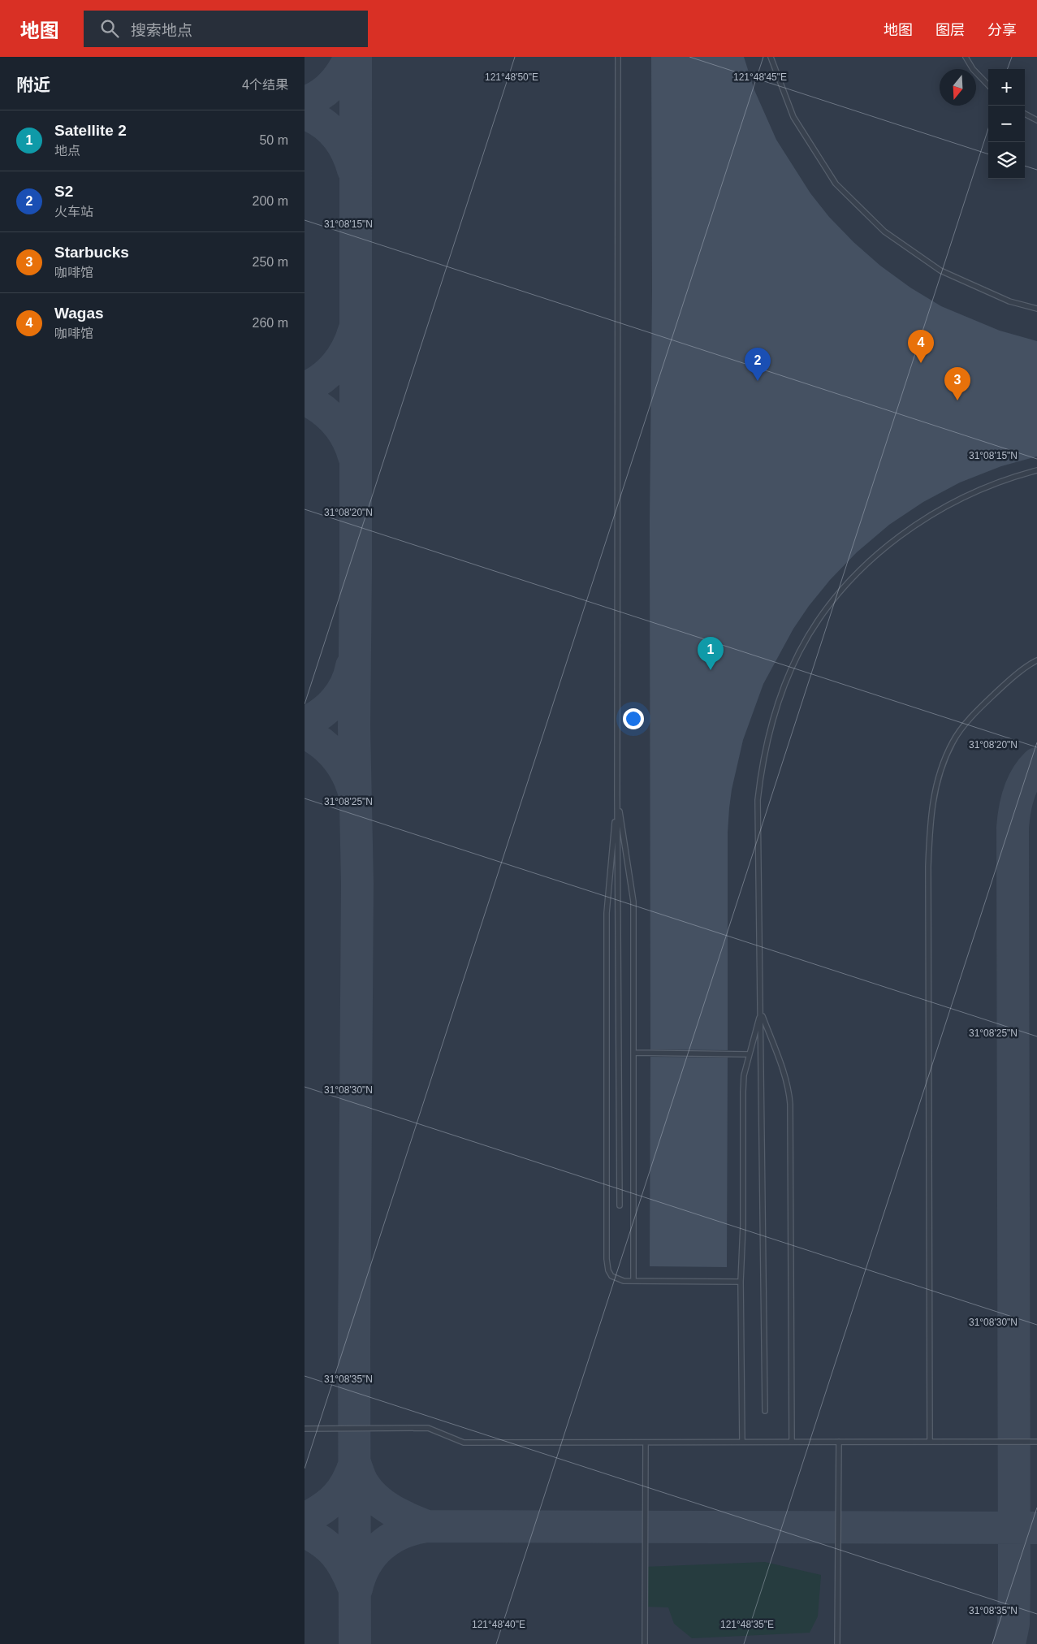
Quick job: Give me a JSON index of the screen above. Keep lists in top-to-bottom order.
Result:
{
  "north": "bottom",
  "page": {
    "header": "地图",
    "search": "搜索地点",
    "nav": ["地图", "图层", "分享"],
    "heading": ["附近", "4个结果"],
    "map_buttons": ["+", "−"],
    "list": [
      {
        "mark": "1",
        "name": "Satellite 2",
        "note": "地点",
        "value": "50 m"
      },
      {
        "mark": "2",
        "name": "S2",
        "note": "火车站",
        "value": "200 m"
      },
      {
        "mark": "3",
        "name": "Starbucks",
        "note": "咖啡馆",
        "value": "250 m"
      },
      {
        "mark": "4",
        "name": "Wagas",
        "note": "咖啡馆",
        "value": "260 m"
      }
    ],
    "pins": [
      "4",
      "2",
      "3",
      "1"
    ]
  },
  "coordinates": [
    "121°48'50\"E",
    "121°48'45\"E",
    "31°08'15\"N",
    "31°08'20\"N",
    "31°08'25\"N",
    "31°08'30\"N",
    "31°08'35\"N",
    "121°48'40\"E",
    "121°48'35\"E"
  ]
}
